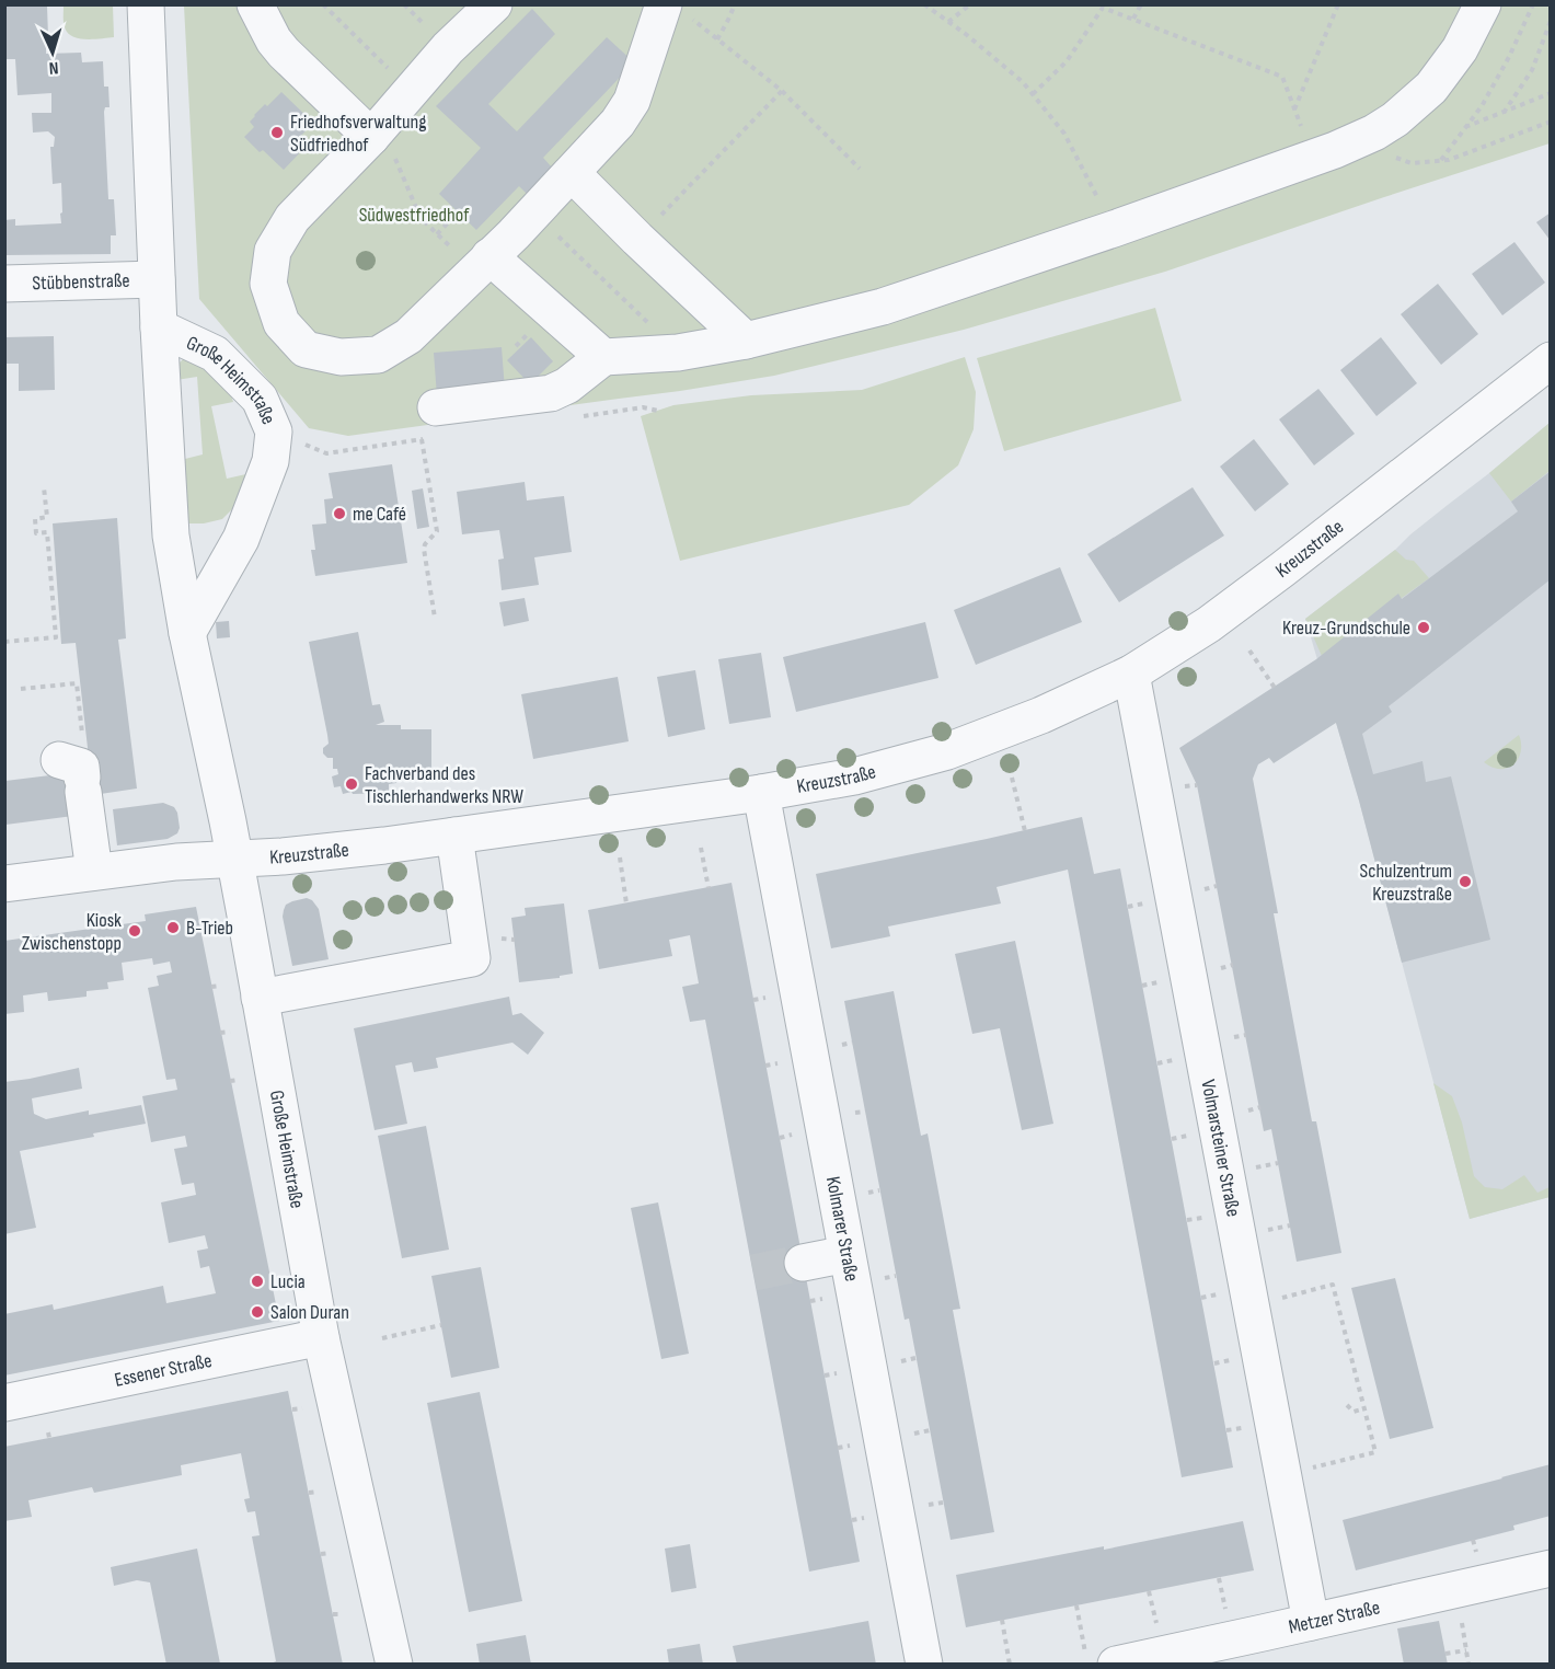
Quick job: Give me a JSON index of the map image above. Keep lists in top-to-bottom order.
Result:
{
  "streets": {
    "street": [
      "Stübbenstraße",
      "Große Heimstraße",
      "Kreuzstraße",
      "Volmarsteiner Straße",
      "Kolmarer Straße",
      "Essener Straße",
      "Metzer Straße"
    ]
  },
  "crossings": [
    ["Stübbenstraße", "Große Heimstraße"],
    ["Große Heimstraße", "Kreuzstraße"],
    ["Große Heimstraße", "Essener Straße"],
    ["Kreuzstraße", "Volmarsteiner Straße"],
    ["Kreuzstraße", "Kolmarer Straße"],
    ["Volmarsteiner Straße", "Metzer Straße"]
  ],
  "parks": ["Südwestfriedhof"],
  "places": [
    "Friedhofsverwaltung Südfriedhof",
    "me Café",
    "Kreuz-Grundschule",
    "Fachverband des Tischlerhandwerks NRW",
    "Schulzentrum Kreuzstraße",
    "B-Trieb",
    "Kiosk Zwischenstopp",
    "Lucia",
    "Salon Duran"
  ],
  "north": "bottom"
}
